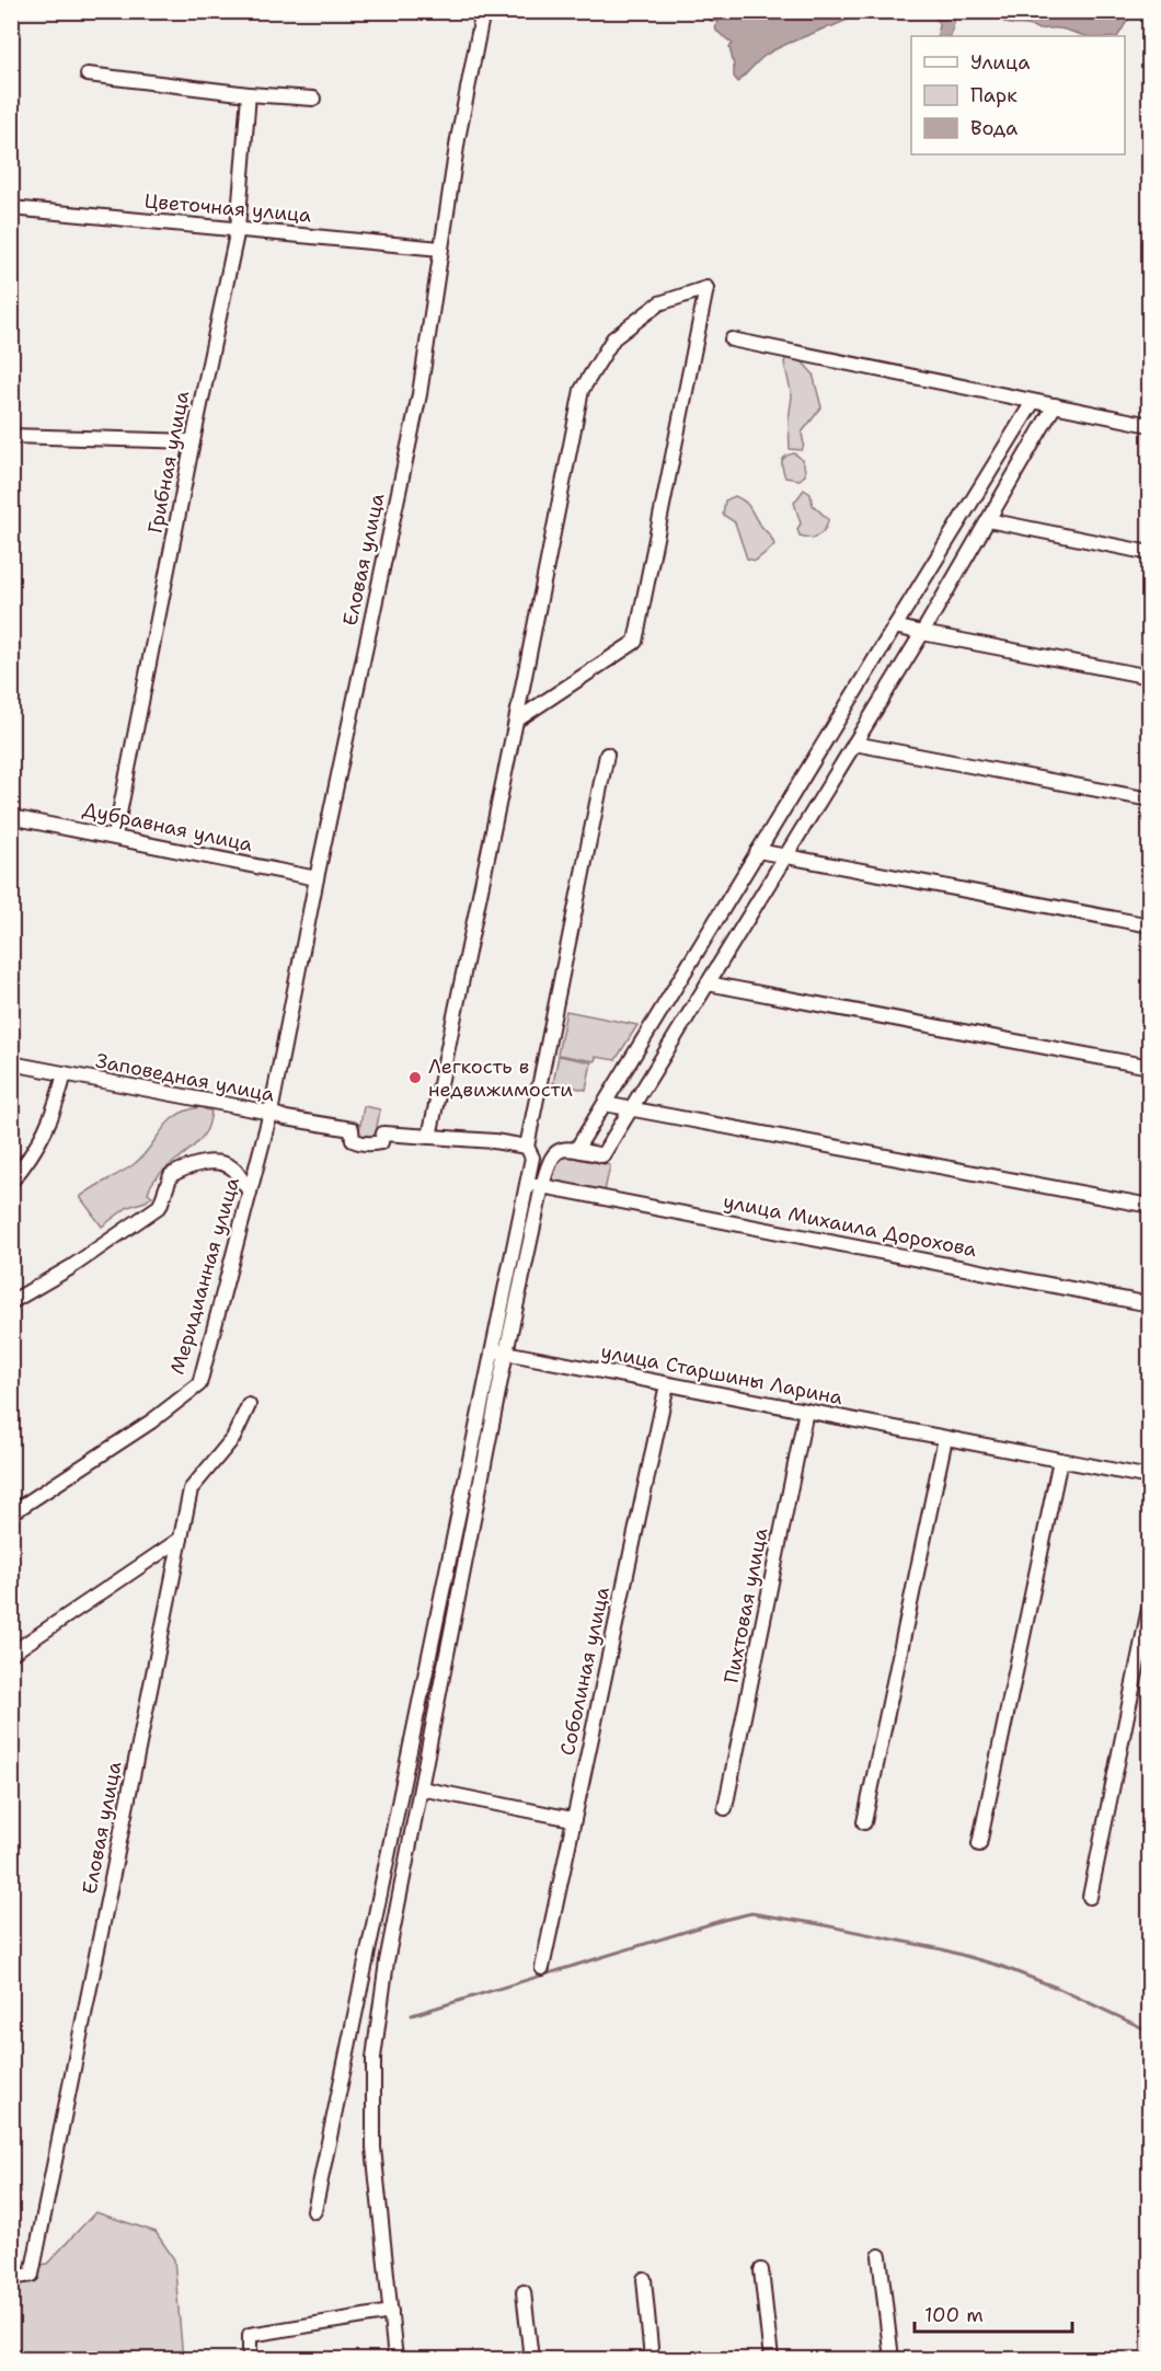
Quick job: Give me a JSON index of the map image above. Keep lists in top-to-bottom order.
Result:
{
  "streets": {
    "street": [
      "Цветочная улица",
      "Грибная улица",
      "Еловая улица",
      "Дубравная улица",
      "Заповедная улица",
      "улица Михаила Дорохова",
      "Меридианная улица",
      "улица Старшины Ларина",
      "Пихтовая улица",
      "Соболиная улица"
    ]
  },
  "crossings": [
    ["Цветочная улица", "Грибная улица"],
    ["Цветочная улица", "Еловая улица"],
    ["Грибная улица", "Дубравная улица"],
    ["Еловая улица", "Дубравная улица"],
    ["Еловая улица", "Заповедная улица"],
    ["Еловая улица", "Меридианная улица"],
    ["Заповедная улица", "Меридианная улица"],
    ["улица Старшины Ларина", "Пихтовая улица"],
    ["улица Старшины Ларина", "Соболиная улица"]
  ],
  "places": ["Легкость в недвижимости"],
  "legend": ["Улица", "Парк", "Вода"],
  "scale_bar": "100 m"
}
